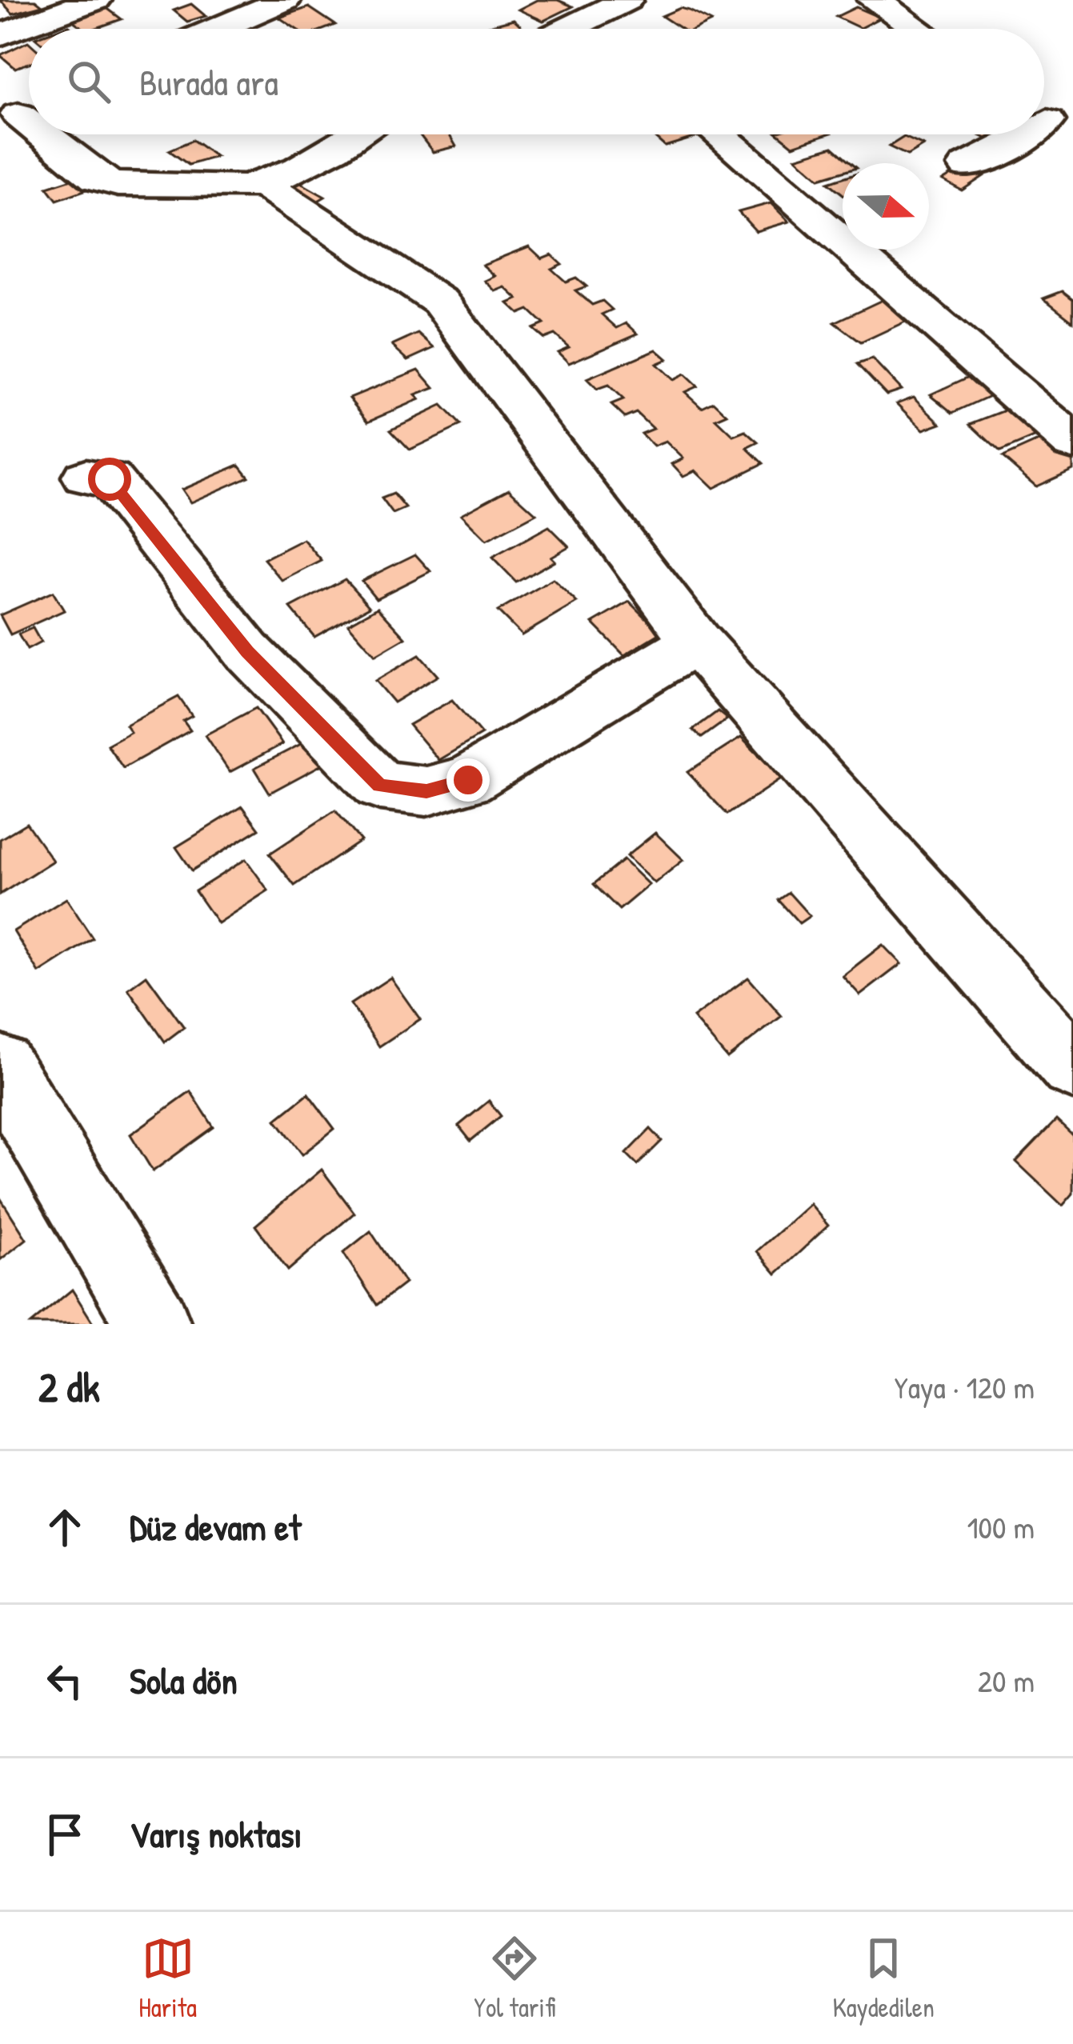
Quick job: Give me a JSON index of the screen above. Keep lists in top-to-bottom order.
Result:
{
  "north": "right",
  "page": {
    "search": "Burada ara",
    "heading": ["2 dk", "Yaya · 120 m"],
    "list": [
      ["Düz devam et", "100 m"],
      ["Sola dön", "20 m"],
      "Varış noktası"
    ],
    "nav": ["Harita", "Yol tarifi", "Kaydedilen"]
  }
}
